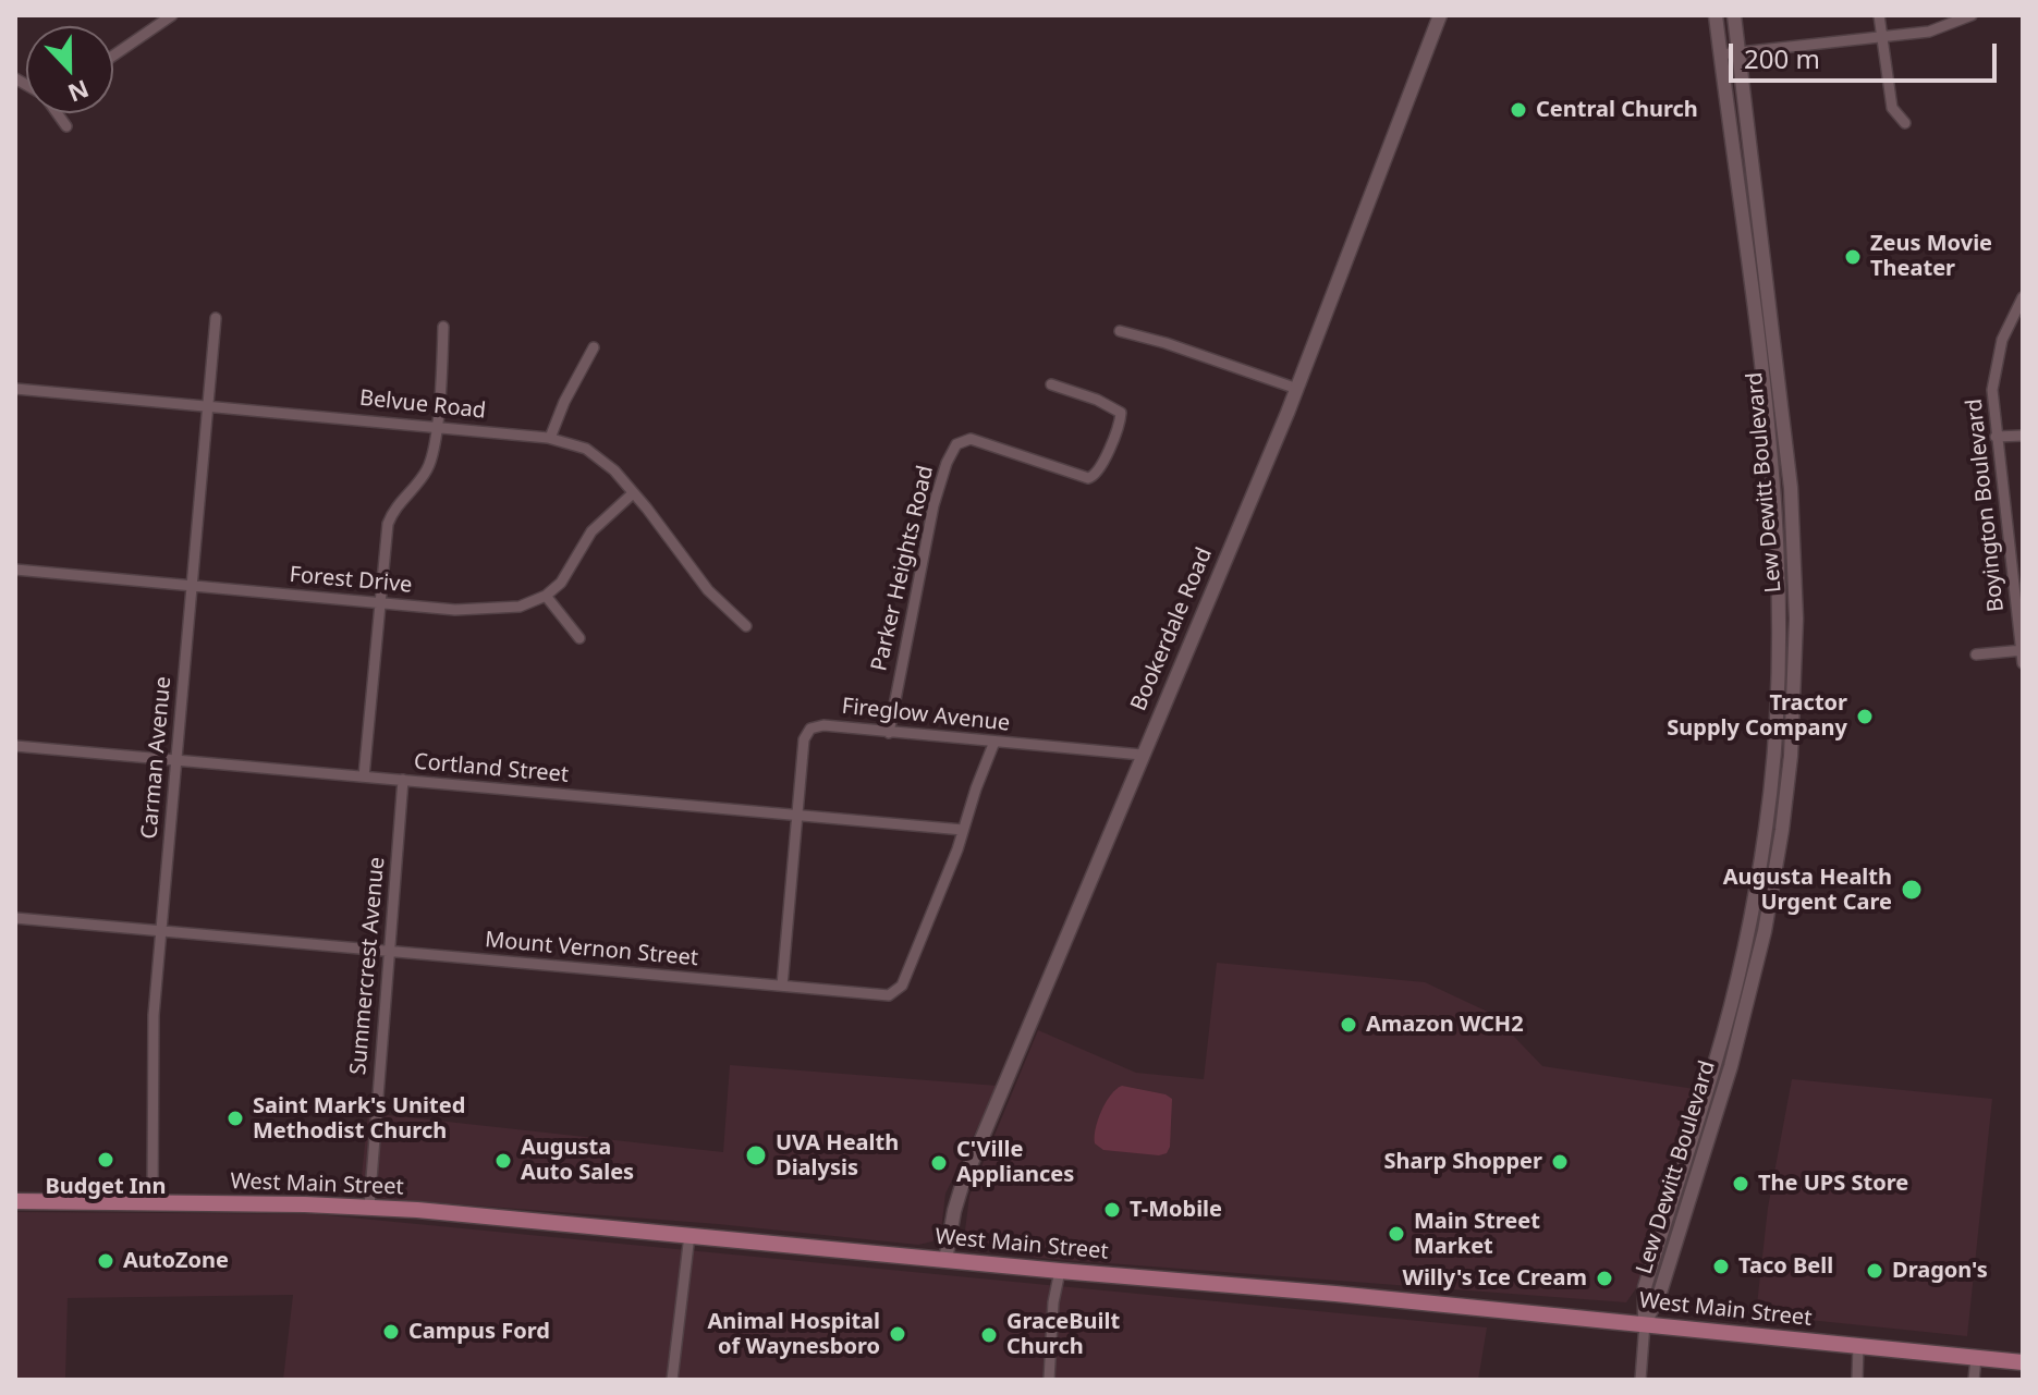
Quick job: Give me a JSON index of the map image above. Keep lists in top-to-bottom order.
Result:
{
  "streets": {
    "main road": ["Lew Dewitt Boulevard", "Bookerdale Road", "West Main Street"],
    "street": [
      "Belvue Road",
      "Boyington Boulevard",
      "Parker Heights Road",
      "Forest Drive",
      "Fireglow Avenue",
      "Carman Avenue",
      "Cortland Street",
      "Mount Vernon Street",
      "Summercrest Avenue"
    ]
  },
  "crossings": [
    ["Belvue Road", "Carman Avenue"],
    ["Lew Dewitt Boulevard", "West Main Street"],
    ["Parker Heights Road", "Fireglow Avenue"],
    ["Forest Drive", "Carman Avenue"],
    ["Bookerdale Road", "Fireglow Avenue"],
    ["Bookerdale Road", "West Main Street"],
    ["Fireglow Avenue", "Cortland Street"],
    ["Fireglow Avenue", "Mount Vernon Street"],
    ["Carman Avenue", "Cortland Street"],
    ["Carman Avenue", "Mount Vernon Street"],
    ["Carman Avenue", "West Main Street"],
    ["Cortland Street", "Mount Vernon Street"],
    ["Cortland Street", "Summercrest Avenue"],
    ["Mount Vernon Street", "Summercrest Avenue"],
    ["Summercrest Avenue", "West Main Street"]
  ],
  "places": [
    "Central Church",
    "Zeus Movie Theater",
    "Tractor Supply Company",
    "Augusta Health Urgent Care",
    "Amazon WCH2",
    "Saint Mark's United Methodist Church",
    "UVA Health Dialysis",
    "Budget Inn",
    "Augusta Auto Sales",
    "Sharp Shopper",
    "C'Ville Appliances",
    "The UPS Store",
    "T-Mobile",
    "Main Street Market",
    "AutoZone",
    "Taco Bell",
    "Dragon's",
    "Willy's Ice Cream",
    "Campus Ford",
    "Animal Hospital of Waynesboro",
    "GraceBuilt Church"
  ],
  "scale_bar": "200 m",
  "north": "bottom"
}
